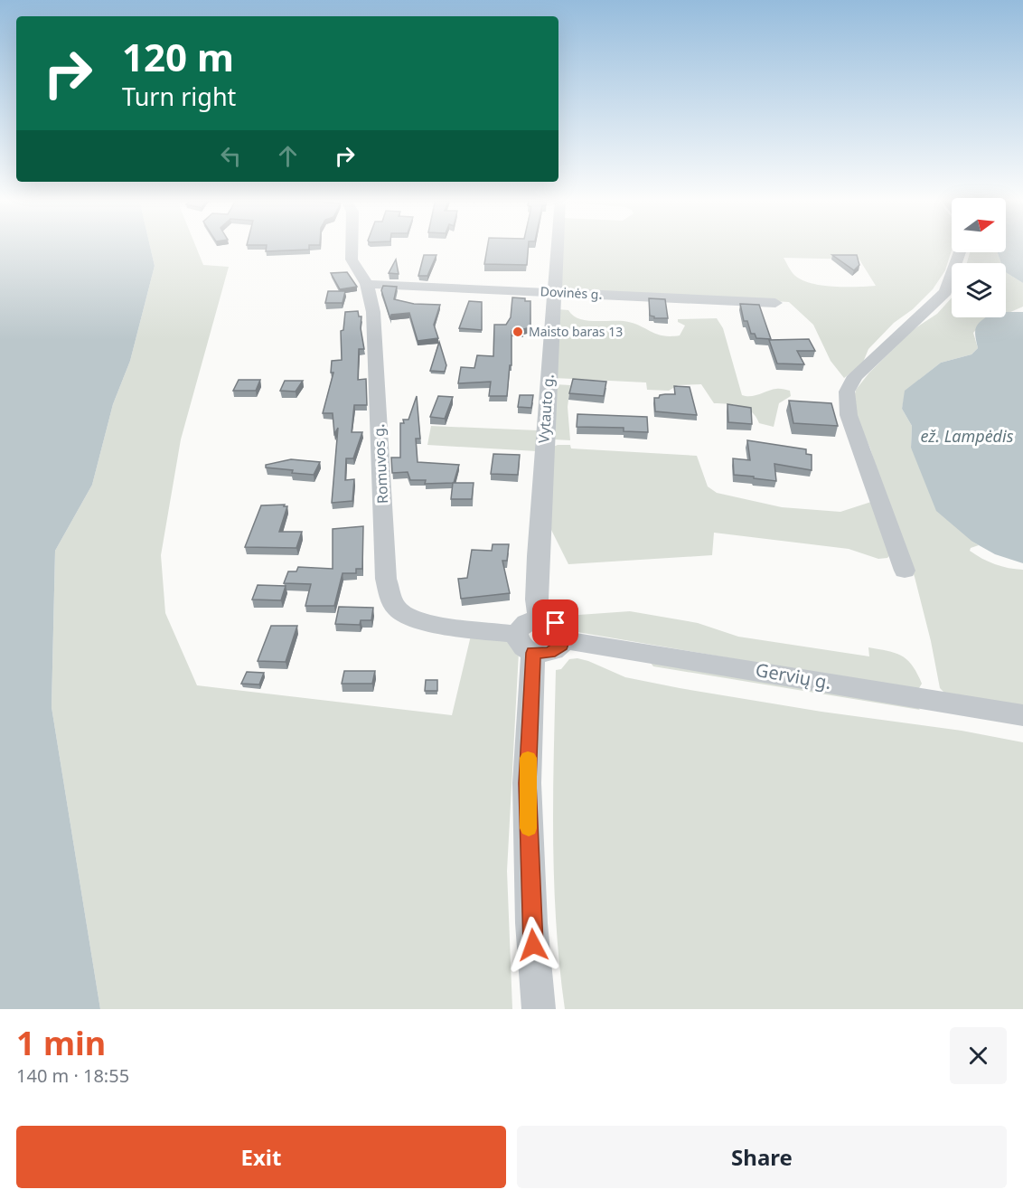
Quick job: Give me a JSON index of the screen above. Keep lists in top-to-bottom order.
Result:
{
  "streets": {
    "street": [
      "Dovinės g.",
      "Vytauto g.",
      "Romuvos g.",
      "Gervių g."
    ]
  },
  "crossings": [
    ["Dovinės g.", "Vytauto g."],
    ["Dovinės g.", "Romuvos g."],
    ["Vytauto g.", "Romuvos g."],
    ["Vytauto g.", "Gervių g."],
    ["Romuvos g.", "Gervių g."]
  ],
  "water": ["ež. Lampėdis"],
  "places": ["Maisto baras 13"],
  "north": "right",
  "page": {
    "turn": ["120 m", "Turn right"],
    "heading": ["1 min", "140 m · 18:55"],
    "buttons": ["Exit", "Share"]
  }
}
